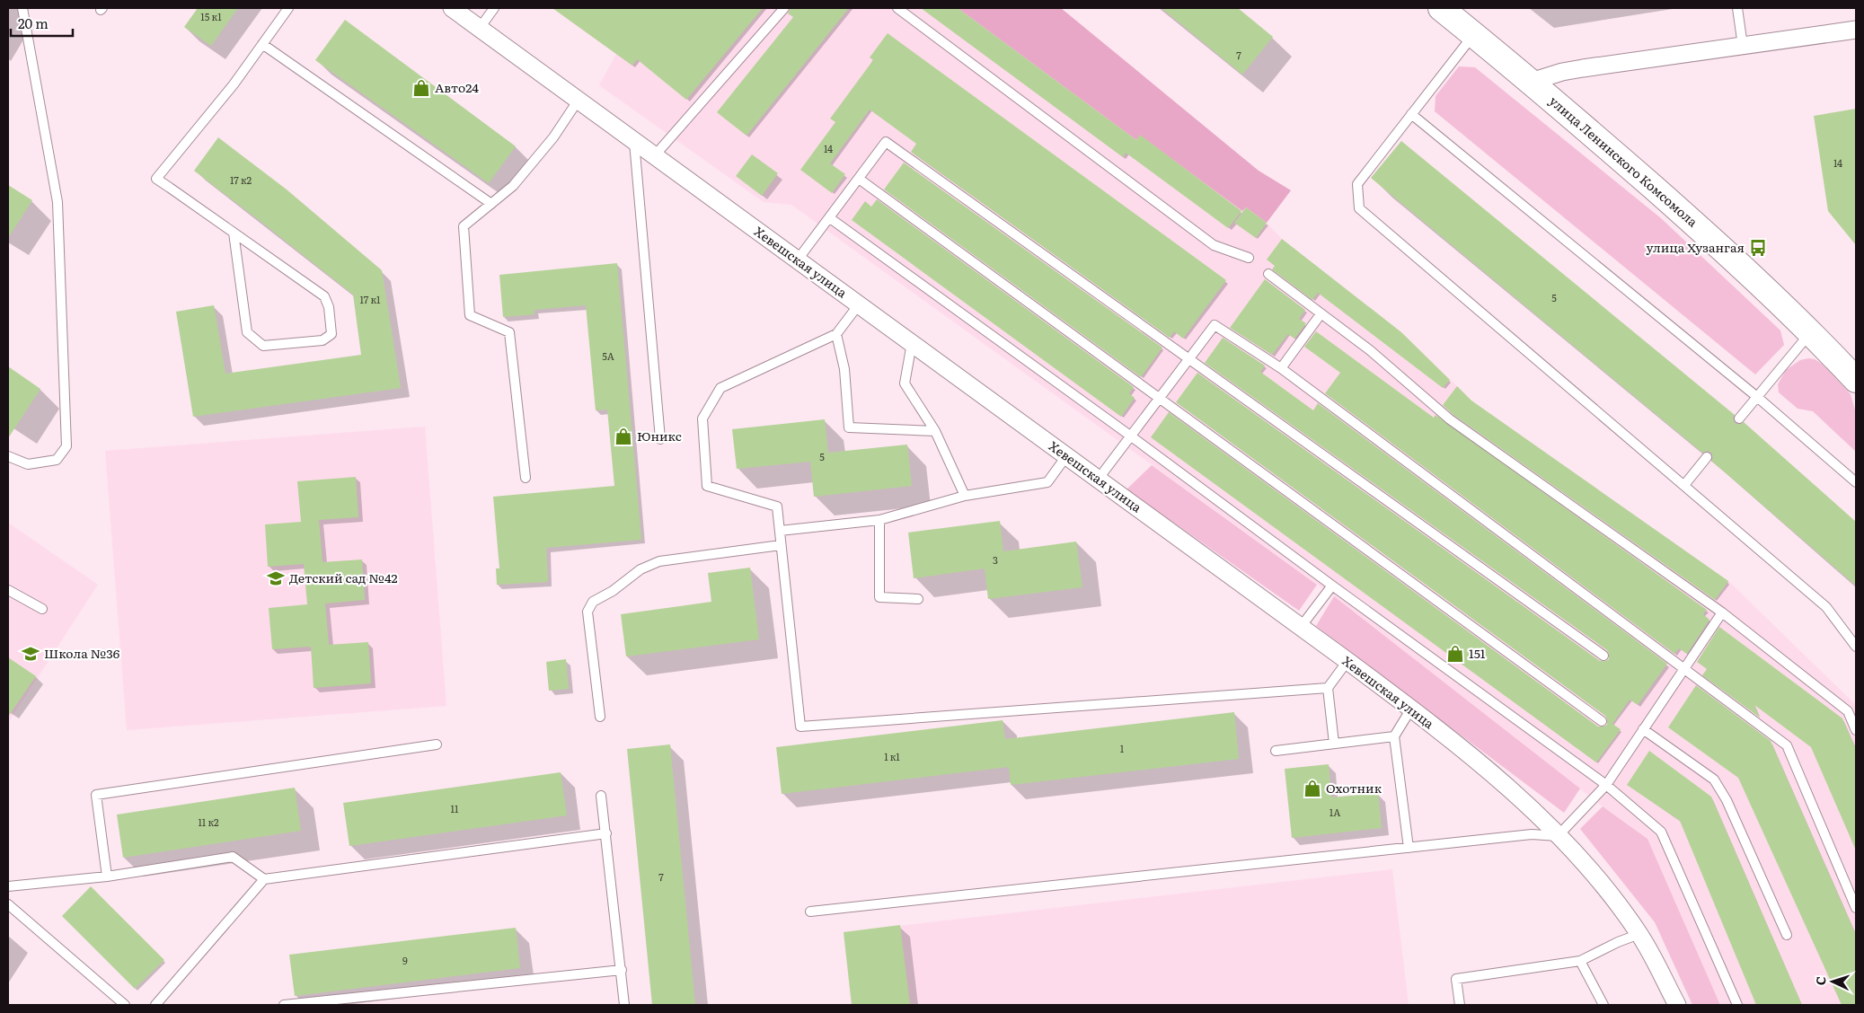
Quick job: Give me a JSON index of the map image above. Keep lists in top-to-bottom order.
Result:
{
  "streets": {
    "main road": ["улица Ленинского Комсомола"],
    "street": ["Хевешская улица"]
  },
  "places": {
    "shop": [
      "Авто24",
      "Юникс",
      "151",
      "Охотник"
    ],
    "bus stop": ["улица Хузангая"],
    "school or university": ["Детский сад №42", "Школа №36"]
  },
  "house_numbers": [
    "15 к1",
    "7",
    "14",
    "14",
    "17 к2",
    "5",
    "17 к1",
    "5А",
    "5",
    "3",
    "1",
    "1 к1",
    "11",
    "1А",
    "11 к2",
    "7",
    "9"
  ],
  "scale_bar": "20 m",
  "north": "left"
}
